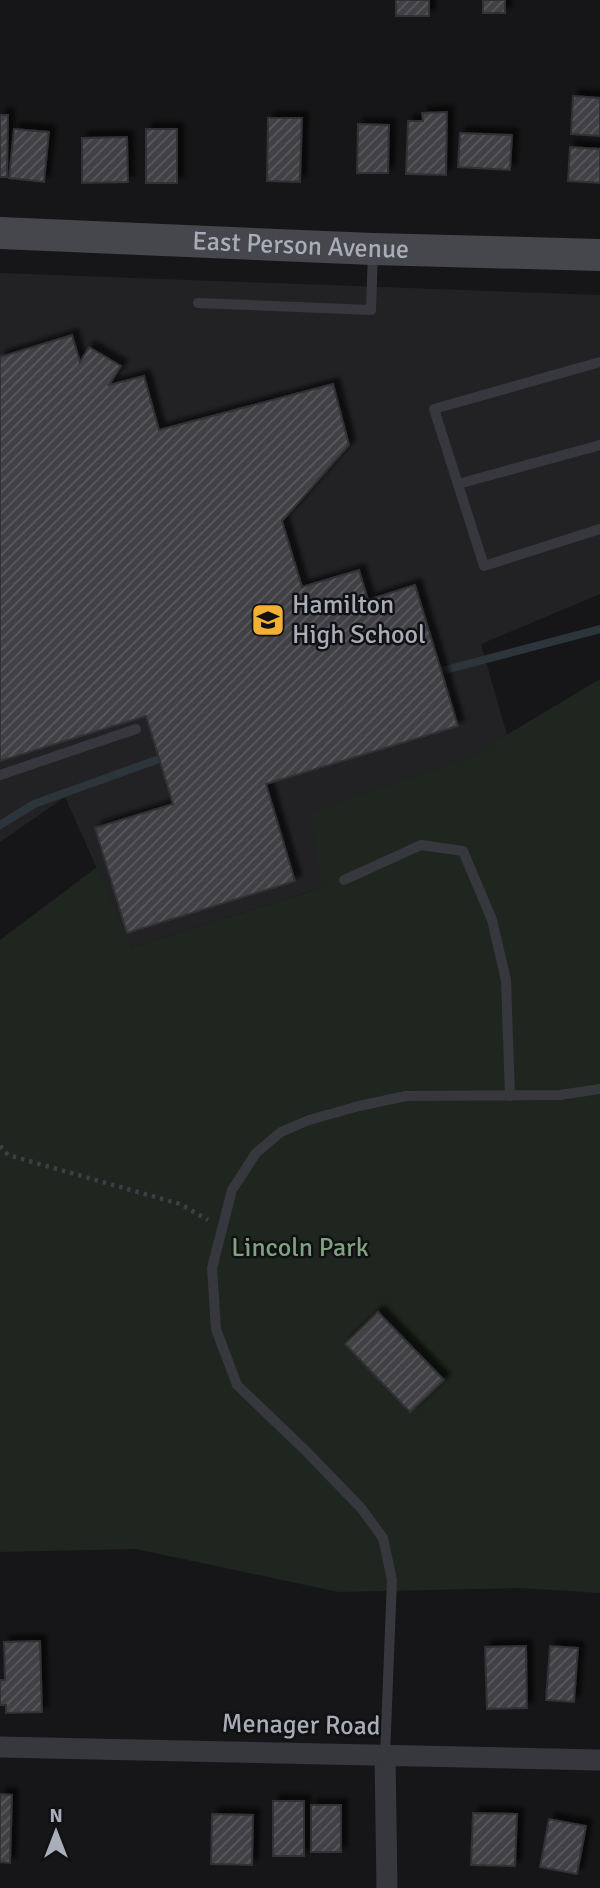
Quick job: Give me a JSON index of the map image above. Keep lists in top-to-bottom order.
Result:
{
  "streets": {
    "main road": ["East Person Avenue"],
    "street": ["Menager Road"]
  },
  "parks": ["Lincoln Park"],
  "places": {
    "school or university": ["Hamilton High School"]
  },
  "north": "top"
}
